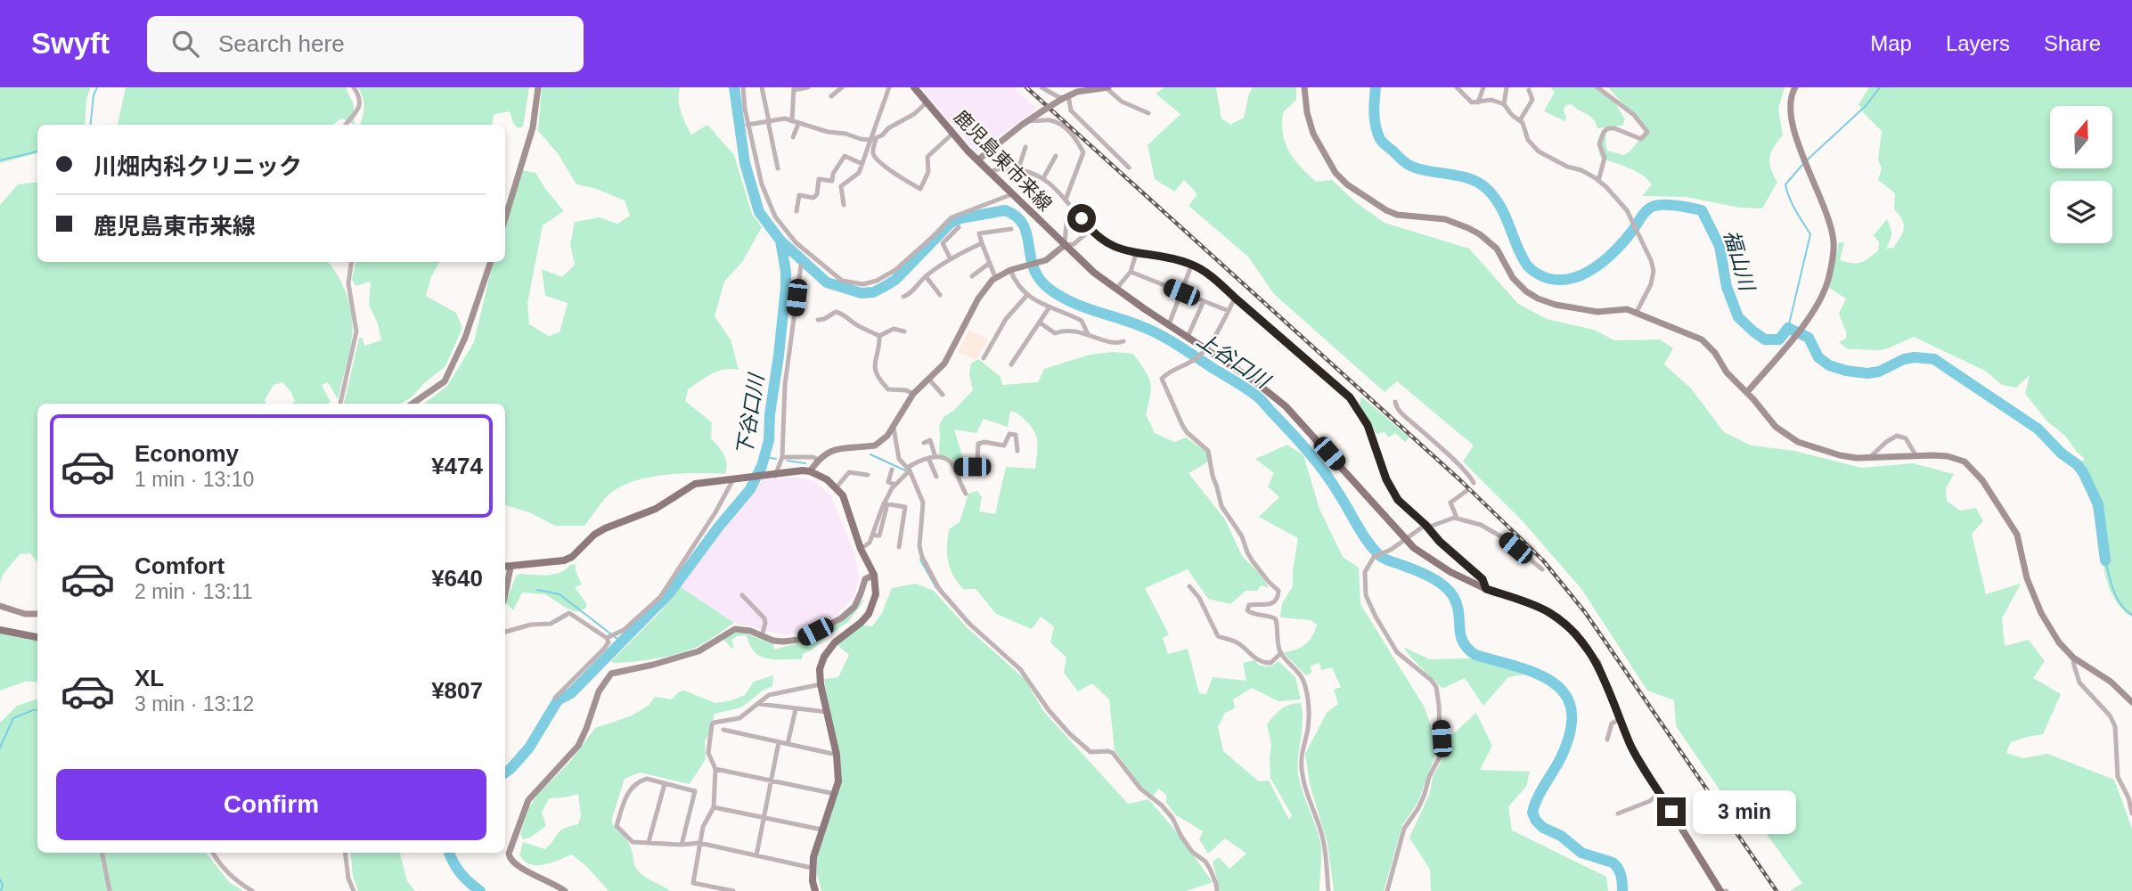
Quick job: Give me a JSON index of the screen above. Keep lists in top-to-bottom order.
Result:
{
  "streets": {
    "main road": ["鹿児島東市来線"]
  },
  "water": ["福山川", "上谷口川", "下谷口川"],
  "north": "top",
  "page": {
    "header": "Swyft",
    "search": "Search here",
    "nav": ["Map", "Layers", "Share"],
    "banner": ["川畑内科クリニック", "鹿児島東市来線"],
    "list": [
      {
        "name": "Economy",
        "note": "1 min · 13:10",
        "value": "¥474"
      },
      {
        "name": "Comfort",
        "note": "2 min · 13:11",
        "value": "¥640"
      },
      {
        "name": "XL",
        "note": "3 min · 13:12",
        "value": "¥807"
      }
    ],
    "buttons": "Confirm",
    "bubble": "3 min"
  }
}
